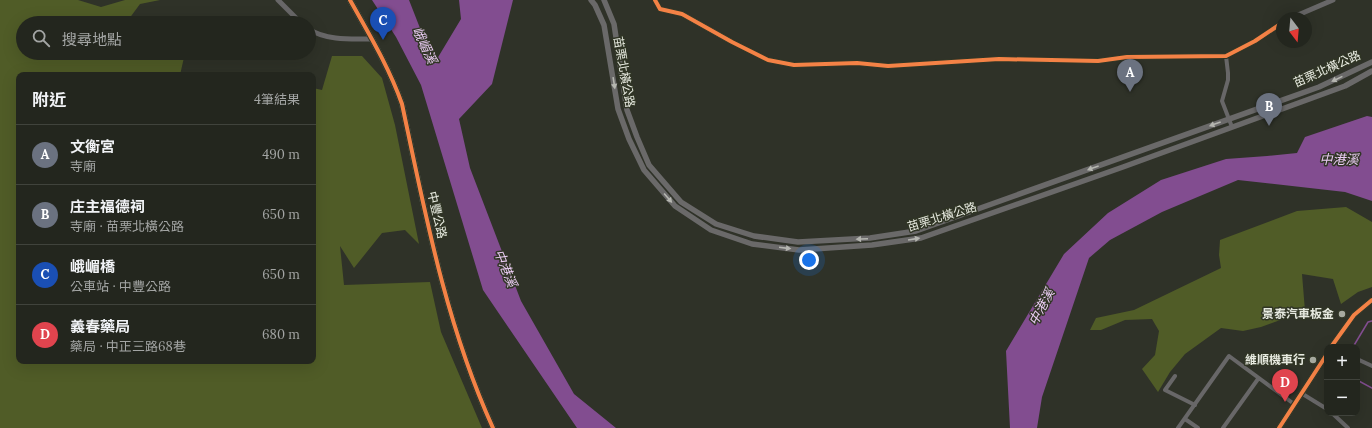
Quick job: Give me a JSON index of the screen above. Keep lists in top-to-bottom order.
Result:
{
  "streets": {
    "main road": ["苗栗北橫公路", "中豐公路"]
  },
  "water": ["峨嵋溪", "中港溪"],
  "places": ["景泰汽車板金", "維順機車行"],
  "north": "bottom",
  "page": {
    "pins": [
      "C",
      "A",
      "B",
      "D"
    ],
    "search": "搜尋地點",
    "heading": ["附近", "4筆結果"],
    "list": [
      {
        "mark": "A",
        "name": "文衡宮",
        "note": "寺廟",
        "value": "490 m"
      },
      {
        "mark": "B",
        "name": "庄主福德祠",
        "note": "寺廟 · 苗栗北橫公路",
        "value": "650 m"
      },
      {
        "mark": "C",
        "name": "峨嵋橋",
        "note": "公車站 · 中豐公路",
        "value": "650 m"
      },
      {
        "mark": "D",
        "name": "義春藥局",
        "note": "藥局 · 中正三路68巷",
        "value": "680 m"
      }
    ],
    "map_buttons": ["+", "−"]
  }
}
